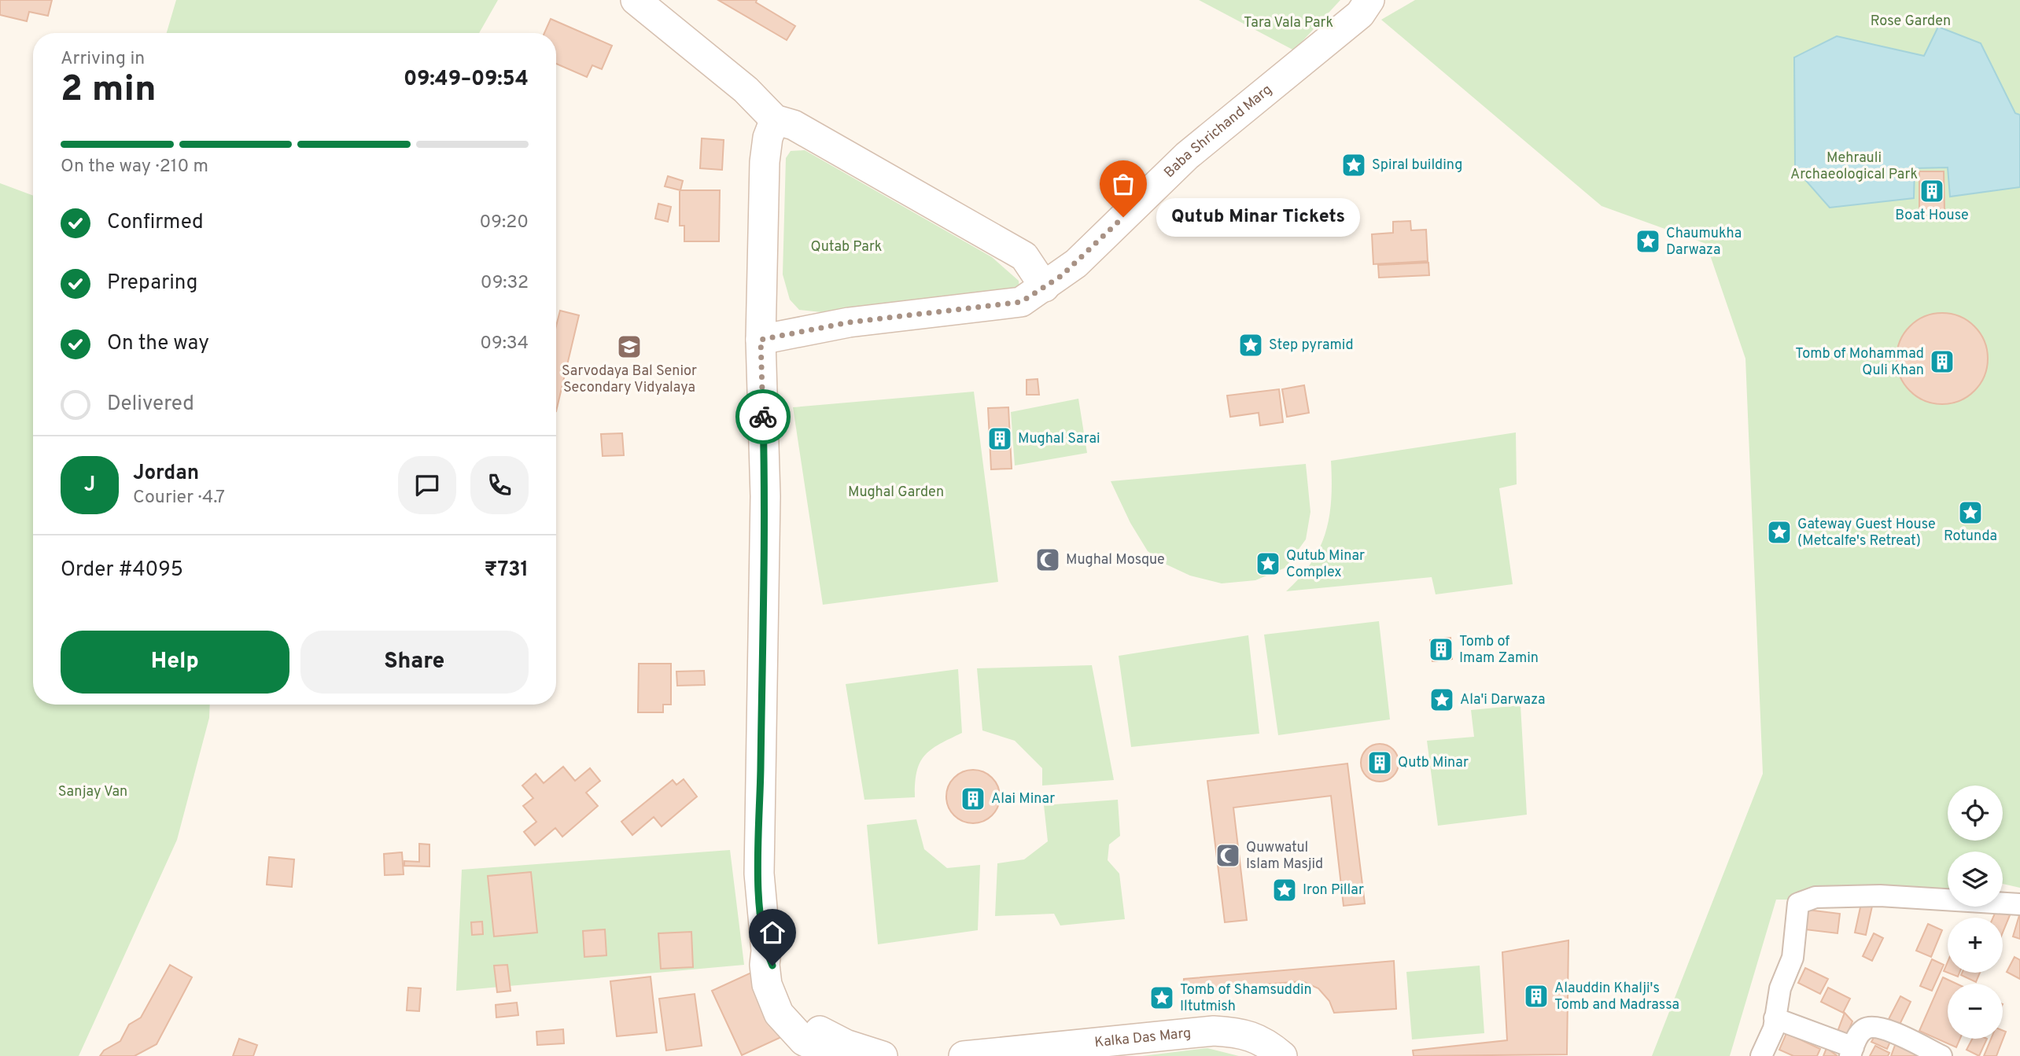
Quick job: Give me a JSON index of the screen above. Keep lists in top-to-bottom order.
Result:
{
  "streets": {
    "street": ["Baba Shrichand Marg", "Kalka Das Marg"]
  },
  "parks": [
    "Rose Garden",
    "Tara Vala Park",
    "Mehrauli Archaeological Park",
    "Qutab Park",
    "Mughal Garden",
    "Sanjay Van"
  ],
  "places": {
    "place": [
      "Spiral building",
      "Chaumukha Darwaza",
      "Step pyramid",
      "Rotunda",
      "Gateway Guest House (Metcalfe's Retreat)",
      "Qutub Minar Complex",
      "Ala'i Darwaza",
      "Iron Pillar",
      "Tomb of Shamsuddin Iltutmish"
    ],
    "building": [
      "Boat House",
      "Tomb of Mohammad Quli Khan",
      "Mughal Sarai",
      "Tomb of Imam Zamin",
      "Qutb Minar",
      "Alai Minar",
      "Alauddin Khalji's Tomb and Madrassa"
    ],
    "other": ["Qutub Minar Tickets"],
    "school or university": ["Sarvodaya Bal Senior Secondary Vidyalaya"],
    "mosque": ["Mughal Mosque", "Quwwatul Islam Masjid"]
  },
  "page": {
    "heading": ["2 min", "Arriving in", "09:49–09:54"],
    "panel": [
      "Jordan",
      "Courier · 4.7",
      "Order #4095",
      "₹731"
    ],
    "bar": "On the way · 210 m",
    "list": [
      ["Confirmed", "09:20"],
      ["Preparing", "09:32"],
      ["On the way", "09:34"],
      "Delivered"
    ],
    "bubble": "Qutub Minar Tickets",
    "round": "J",
    "buttons": ["Help", "Share"],
    "map_buttons": ["+", "−"]
  }
}
